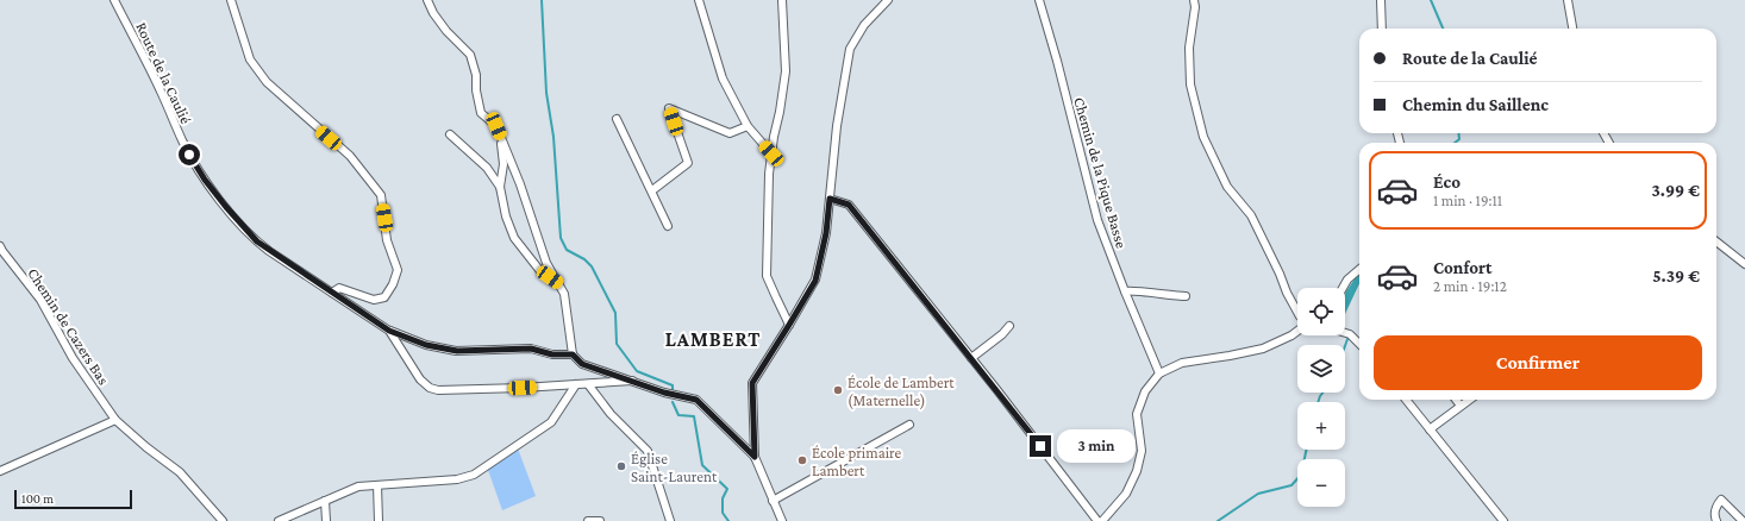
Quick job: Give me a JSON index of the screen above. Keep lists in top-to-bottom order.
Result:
{
  "streets": {
    "street": ["Route de la Caulié", "Chemin de la Pique Basse", "Chemin de Cazers Bas"]
  },
  "districts": ["LAMBERT"],
  "places": ["École de Lambert (Maternelle)", "École primaire Lambert", "Église Saint-Laurent"],
  "scale_bar": "100 m",
  "page": {
    "banner": ["Route de la Caulié", "Chemin du Saillenc"],
    "list": [
      {
        "name": "Éco",
        "note": "1 min · 19:11",
        "value": "3.99 €"
      },
      {
        "name": "Confort",
        "note": "2 min · 19:12",
        "value": "5.39 €"
      }
    ],
    "map_buttons": ["+", "−"],
    "buttons": "Confirmer",
    "bubble": "3 min",
    "scale": "100 m"
  }
}
